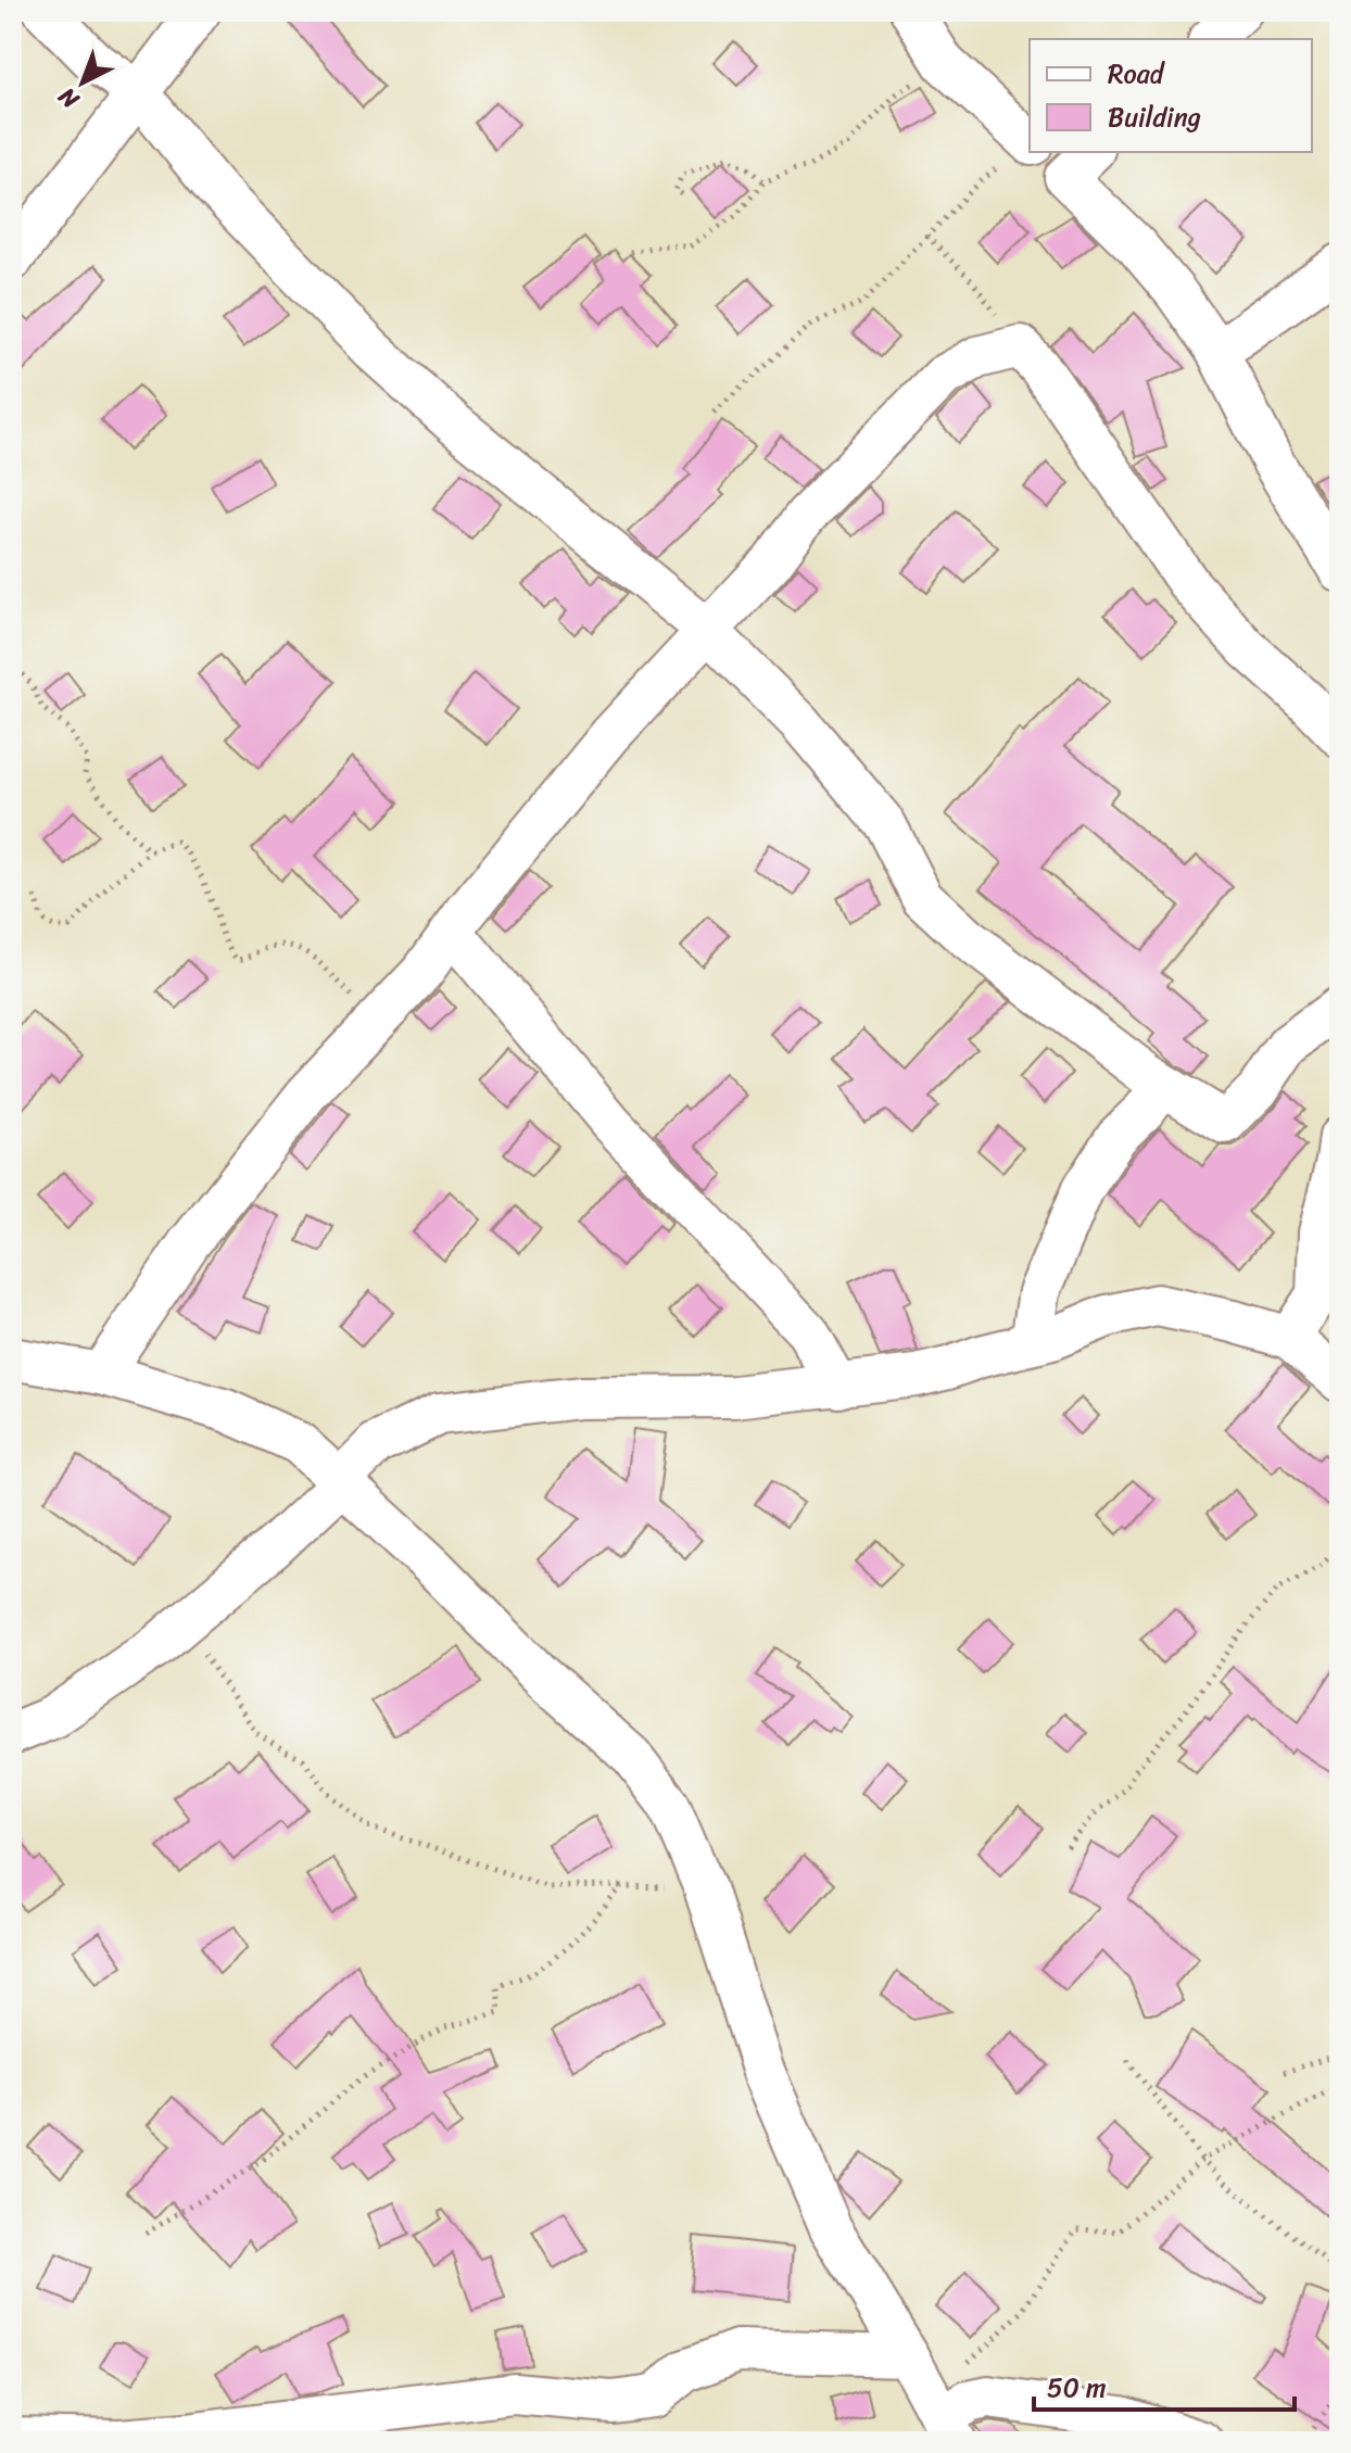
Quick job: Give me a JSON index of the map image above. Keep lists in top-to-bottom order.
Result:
{
  "legend": ["Road", "Building"],
  "scale_bar": "50 m",
  "north": "bottom left"
}
